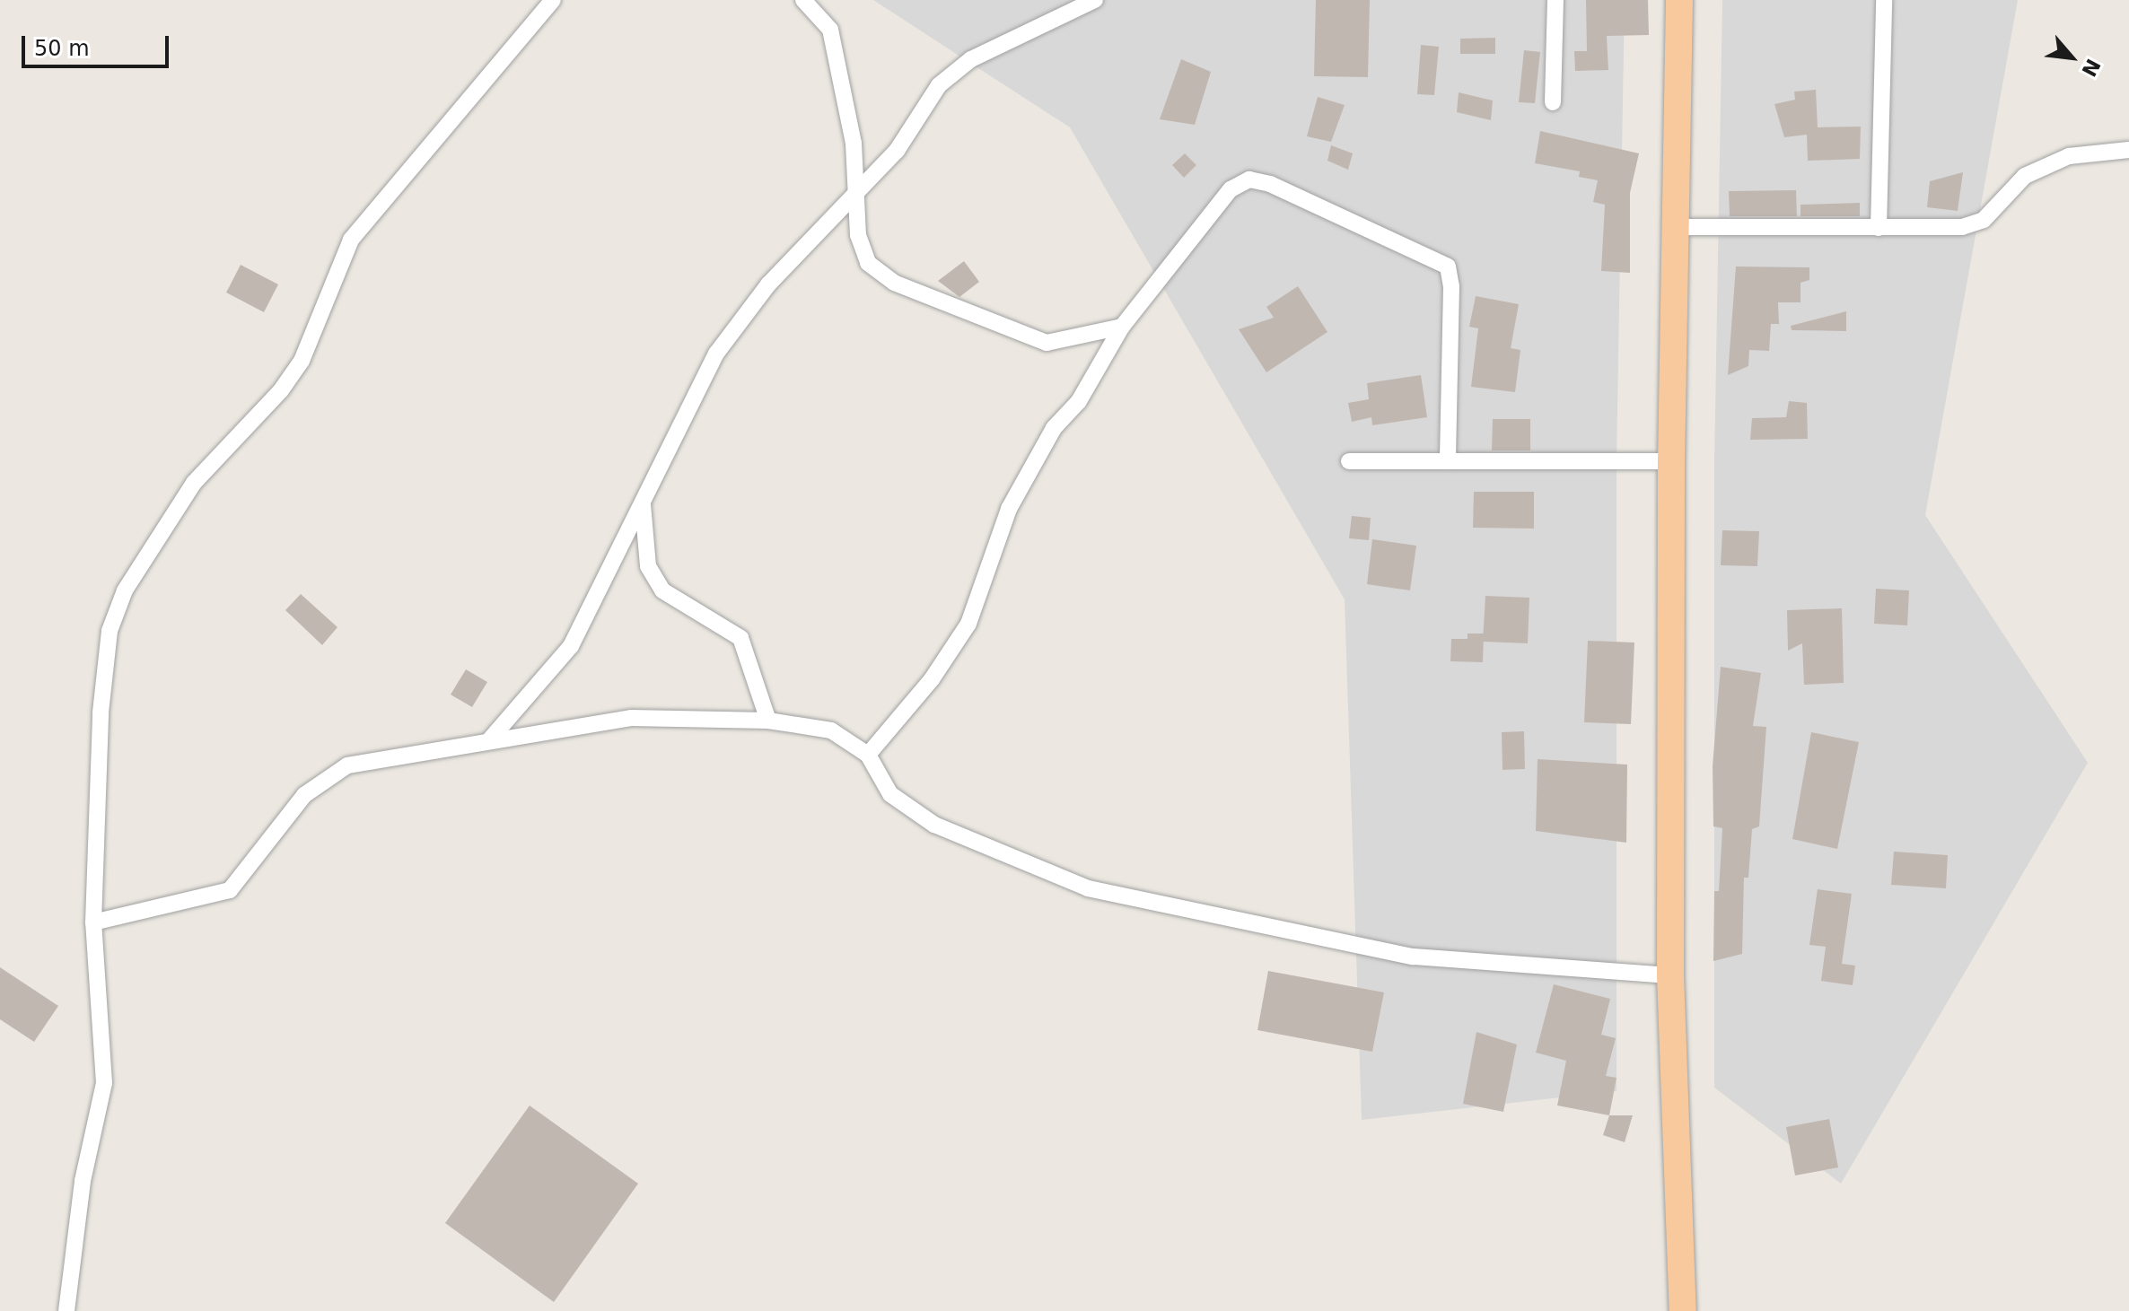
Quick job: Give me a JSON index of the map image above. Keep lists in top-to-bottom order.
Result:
{
  "scale_bar": "50 m",
  "north": "bottom right"
}
